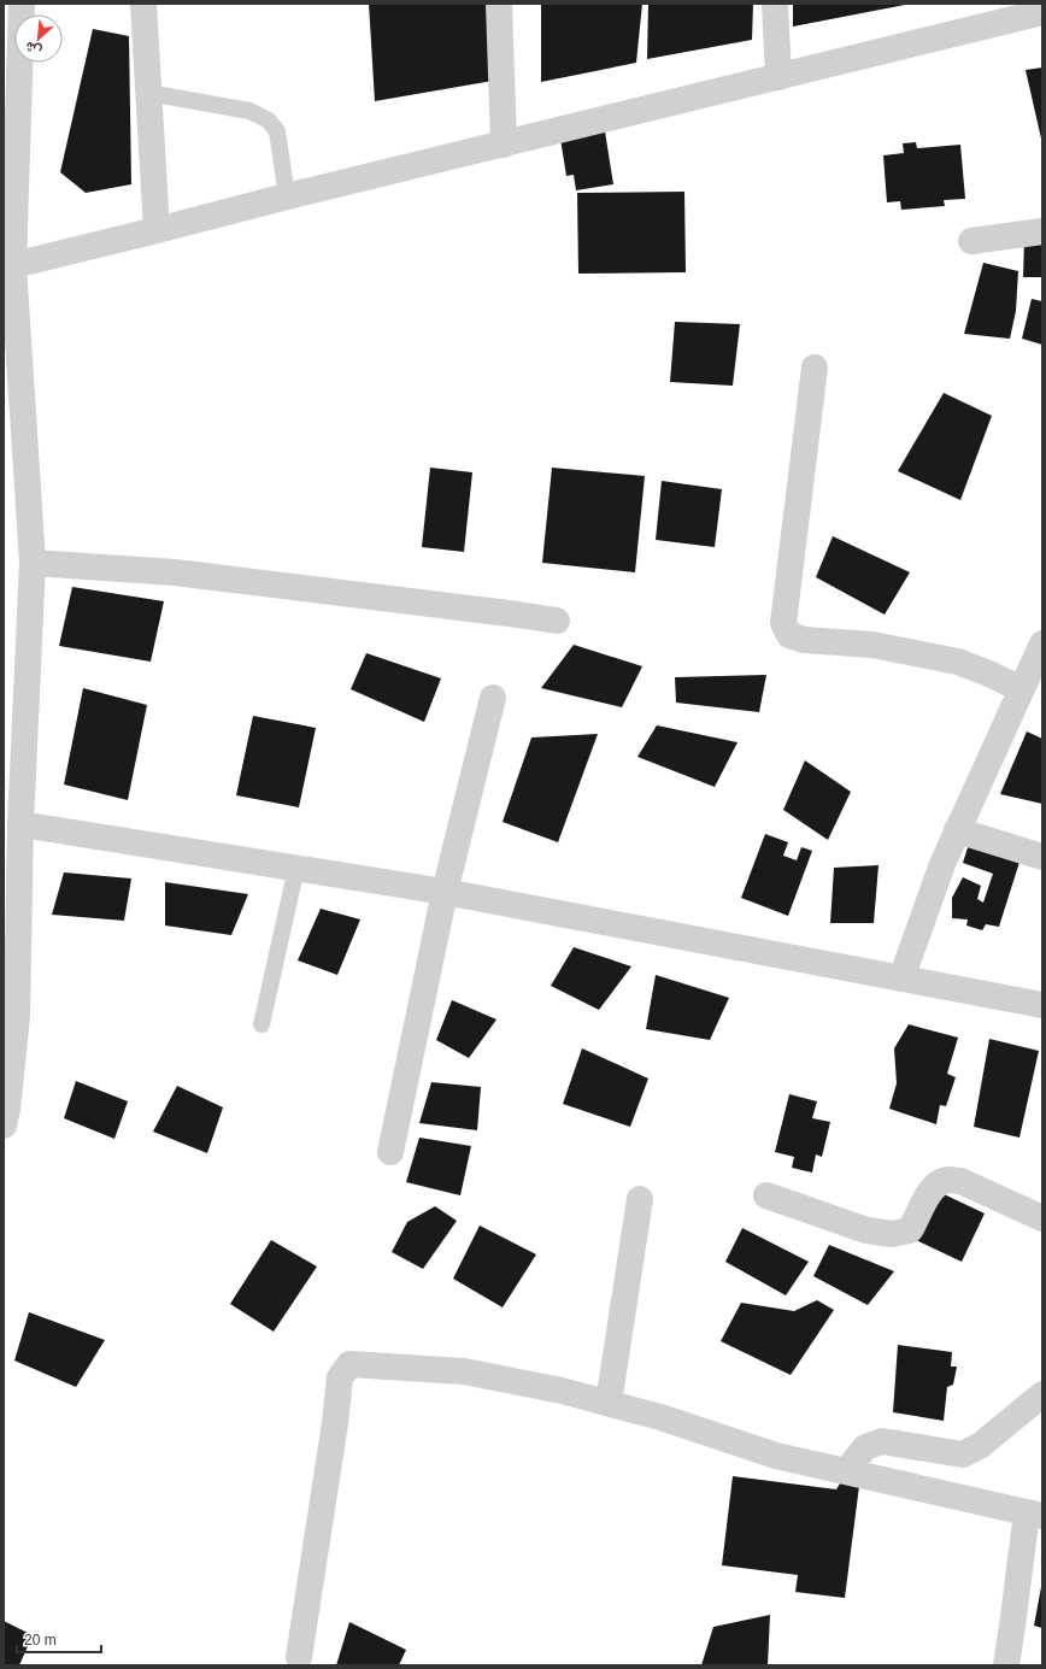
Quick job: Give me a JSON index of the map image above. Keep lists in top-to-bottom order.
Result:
{
  "scale_bar": "20 m",
  "north": "bottom left"
}
